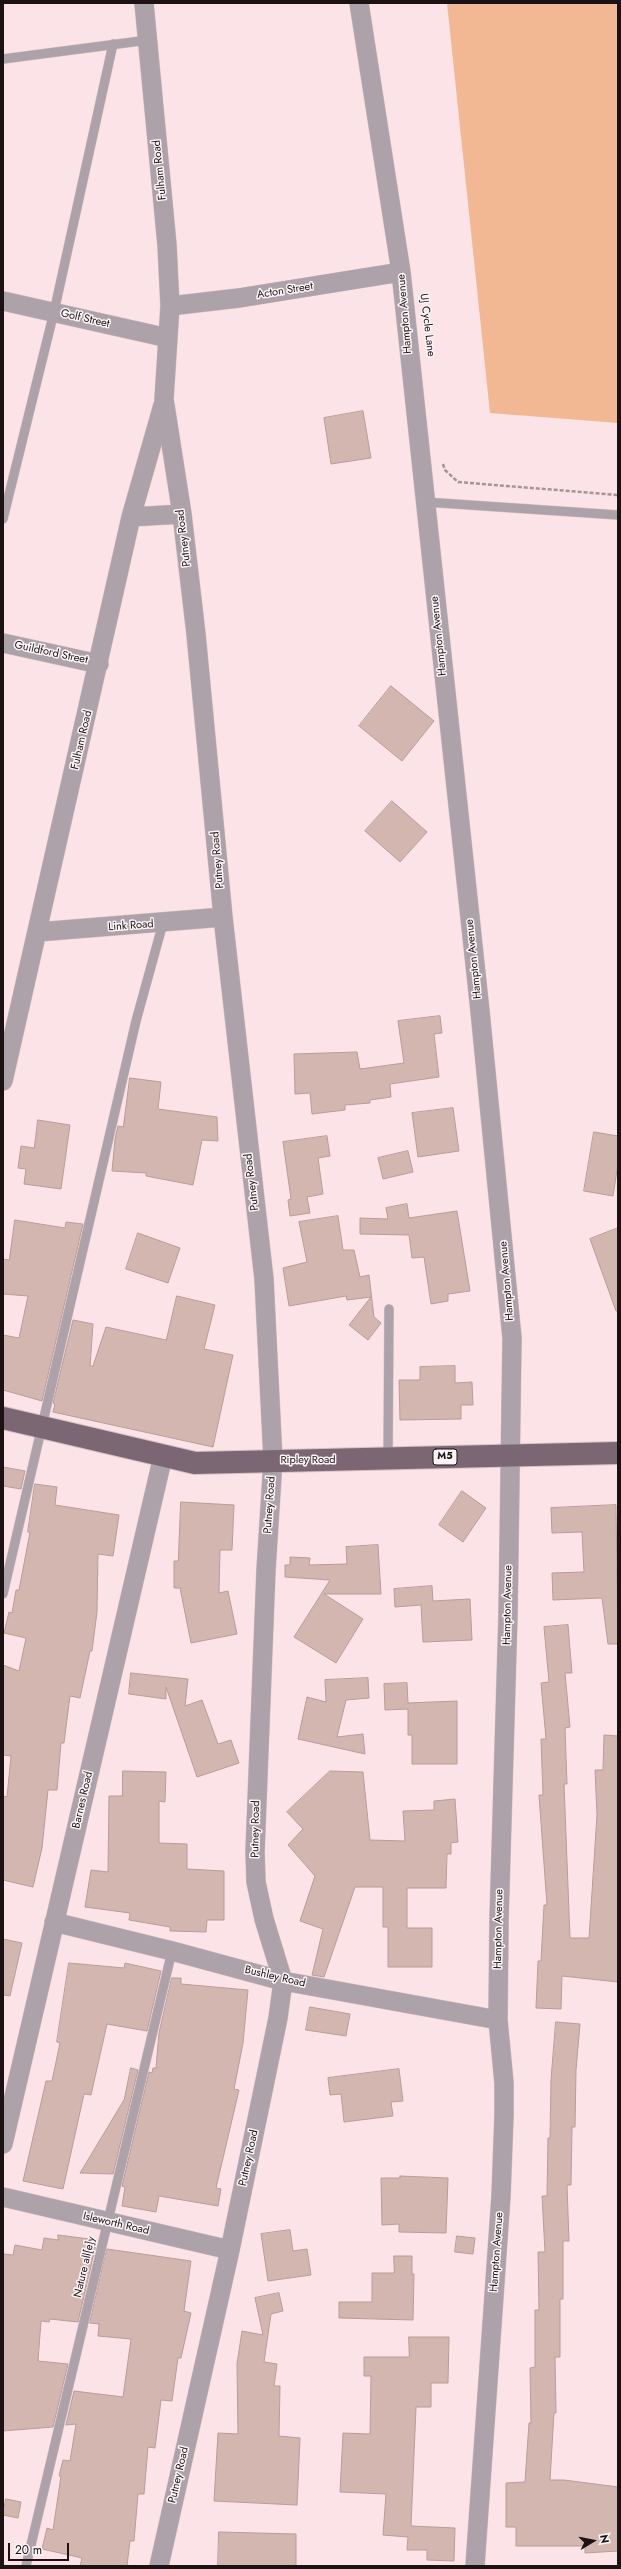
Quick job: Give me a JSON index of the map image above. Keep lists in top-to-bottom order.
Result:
{
  "streets": {
    "main road": ["M5", "Ripley Road"],
    "street": [
      "Fulham Road",
      "Acton Street",
      "Hampton Avenue",
      "Golf Street",
      "Putney Road",
      "Guildford Street",
      "Link Road",
      "Barnes Road",
      "Bushley Road",
      "Isleworth Road"
    ],
    "lane": ["Nature all[e]y"]
  },
  "crossings": [
    ["Fulham Road", "Acton Street"],
    ["Fulham Road", "Golf Street"],
    ["Fulham Road", "Putney Road"],
    ["Fulham Road", "Guildford Street"],
    ["Fulham Road", "Link Road"],
    ["Acton Street", "Hampton Avenue"],
    ["Hampton Avenue", "Ripley Road"],
    ["Hampton Avenue", "Bushley Road"],
    ["Golf Street", "Putney Road"],
    ["Putney Road", "Link Road"],
    ["Putney Road", "Ripley Road"],
    ["Putney Road", "Bushley Road"],
    ["Putney Road", "Isleworth Road"],
    ["Ripley Road", "Barnes Road"],
    ["Barnes Road", "Bushley Road"],
    ["Bushley Road", "Nature all[e]y"],
    ["Isleworth Road", "Nature all[e]y"]
  ],
  "scale_bar": "20 m",
  "north": "right"
}
